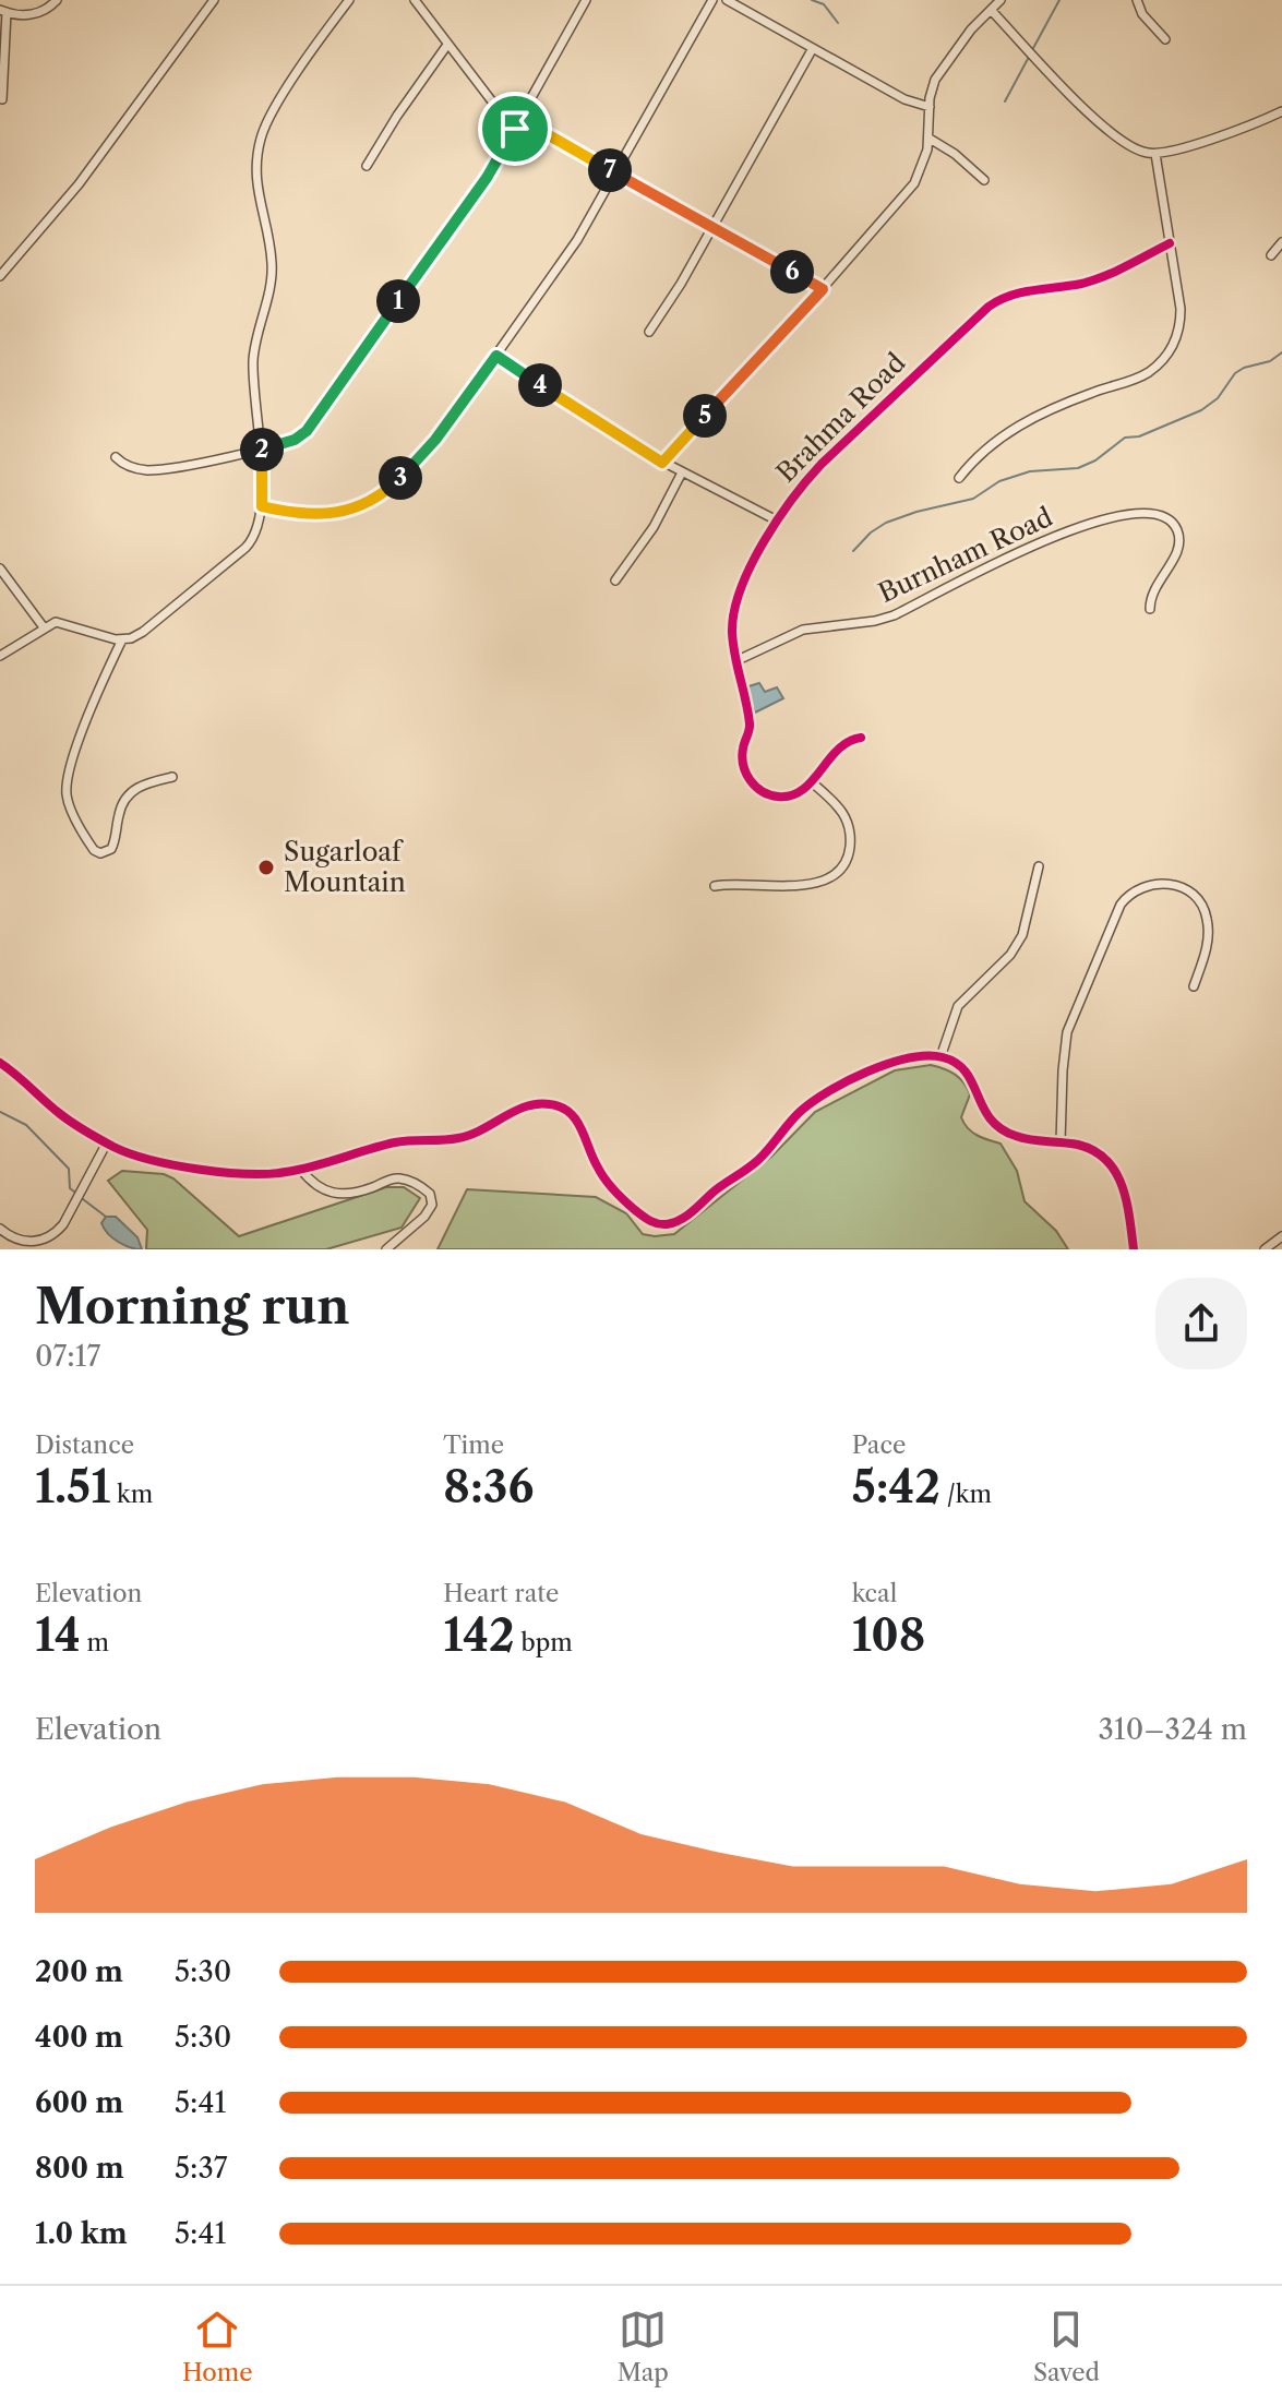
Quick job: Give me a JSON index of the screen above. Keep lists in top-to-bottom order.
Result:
{
  "streets": {
    "street": ["Brahma Road", "Burnham Road"]
  },
  "crossings": [
    ["Brahma Road", "Burnham Road"]
  ],
  "places": ["Sugarloaf Mountain"],
  "page": {
    "pins": [
      "7",
      "6",
      "1",
      "4",
      "5",
      "2",
      "3"
    ],
    "heading": ["Morning run", "07:17"],
    "stats": [
      ["Distance", "1.51 km"],
      ["Time", "8:36"],
      ["Pace", "5:42 /km"],
      ["Elevation", "14 m"],
      ["Heart rate", "142 bpm"],
      ["kcal", "108"]
    ],
    "chart": ["Elevation", "310–324 m"],
    "list": [
      {
        "name": "200 m",
        "note": "5:30"
      },
      {
        "name": "400 m",
        "note": "5:30"
      },
      {
        "name": "600 m",
        "note": "5:41"
      },
      {
        "name": "800 m",
        "note": "5:37"
      },
      {
        "name": "1.0 km",
        "note": "5:41"
      }
    ],
    "tabs": ["Home", "Map", "Saved"]
  }
}
